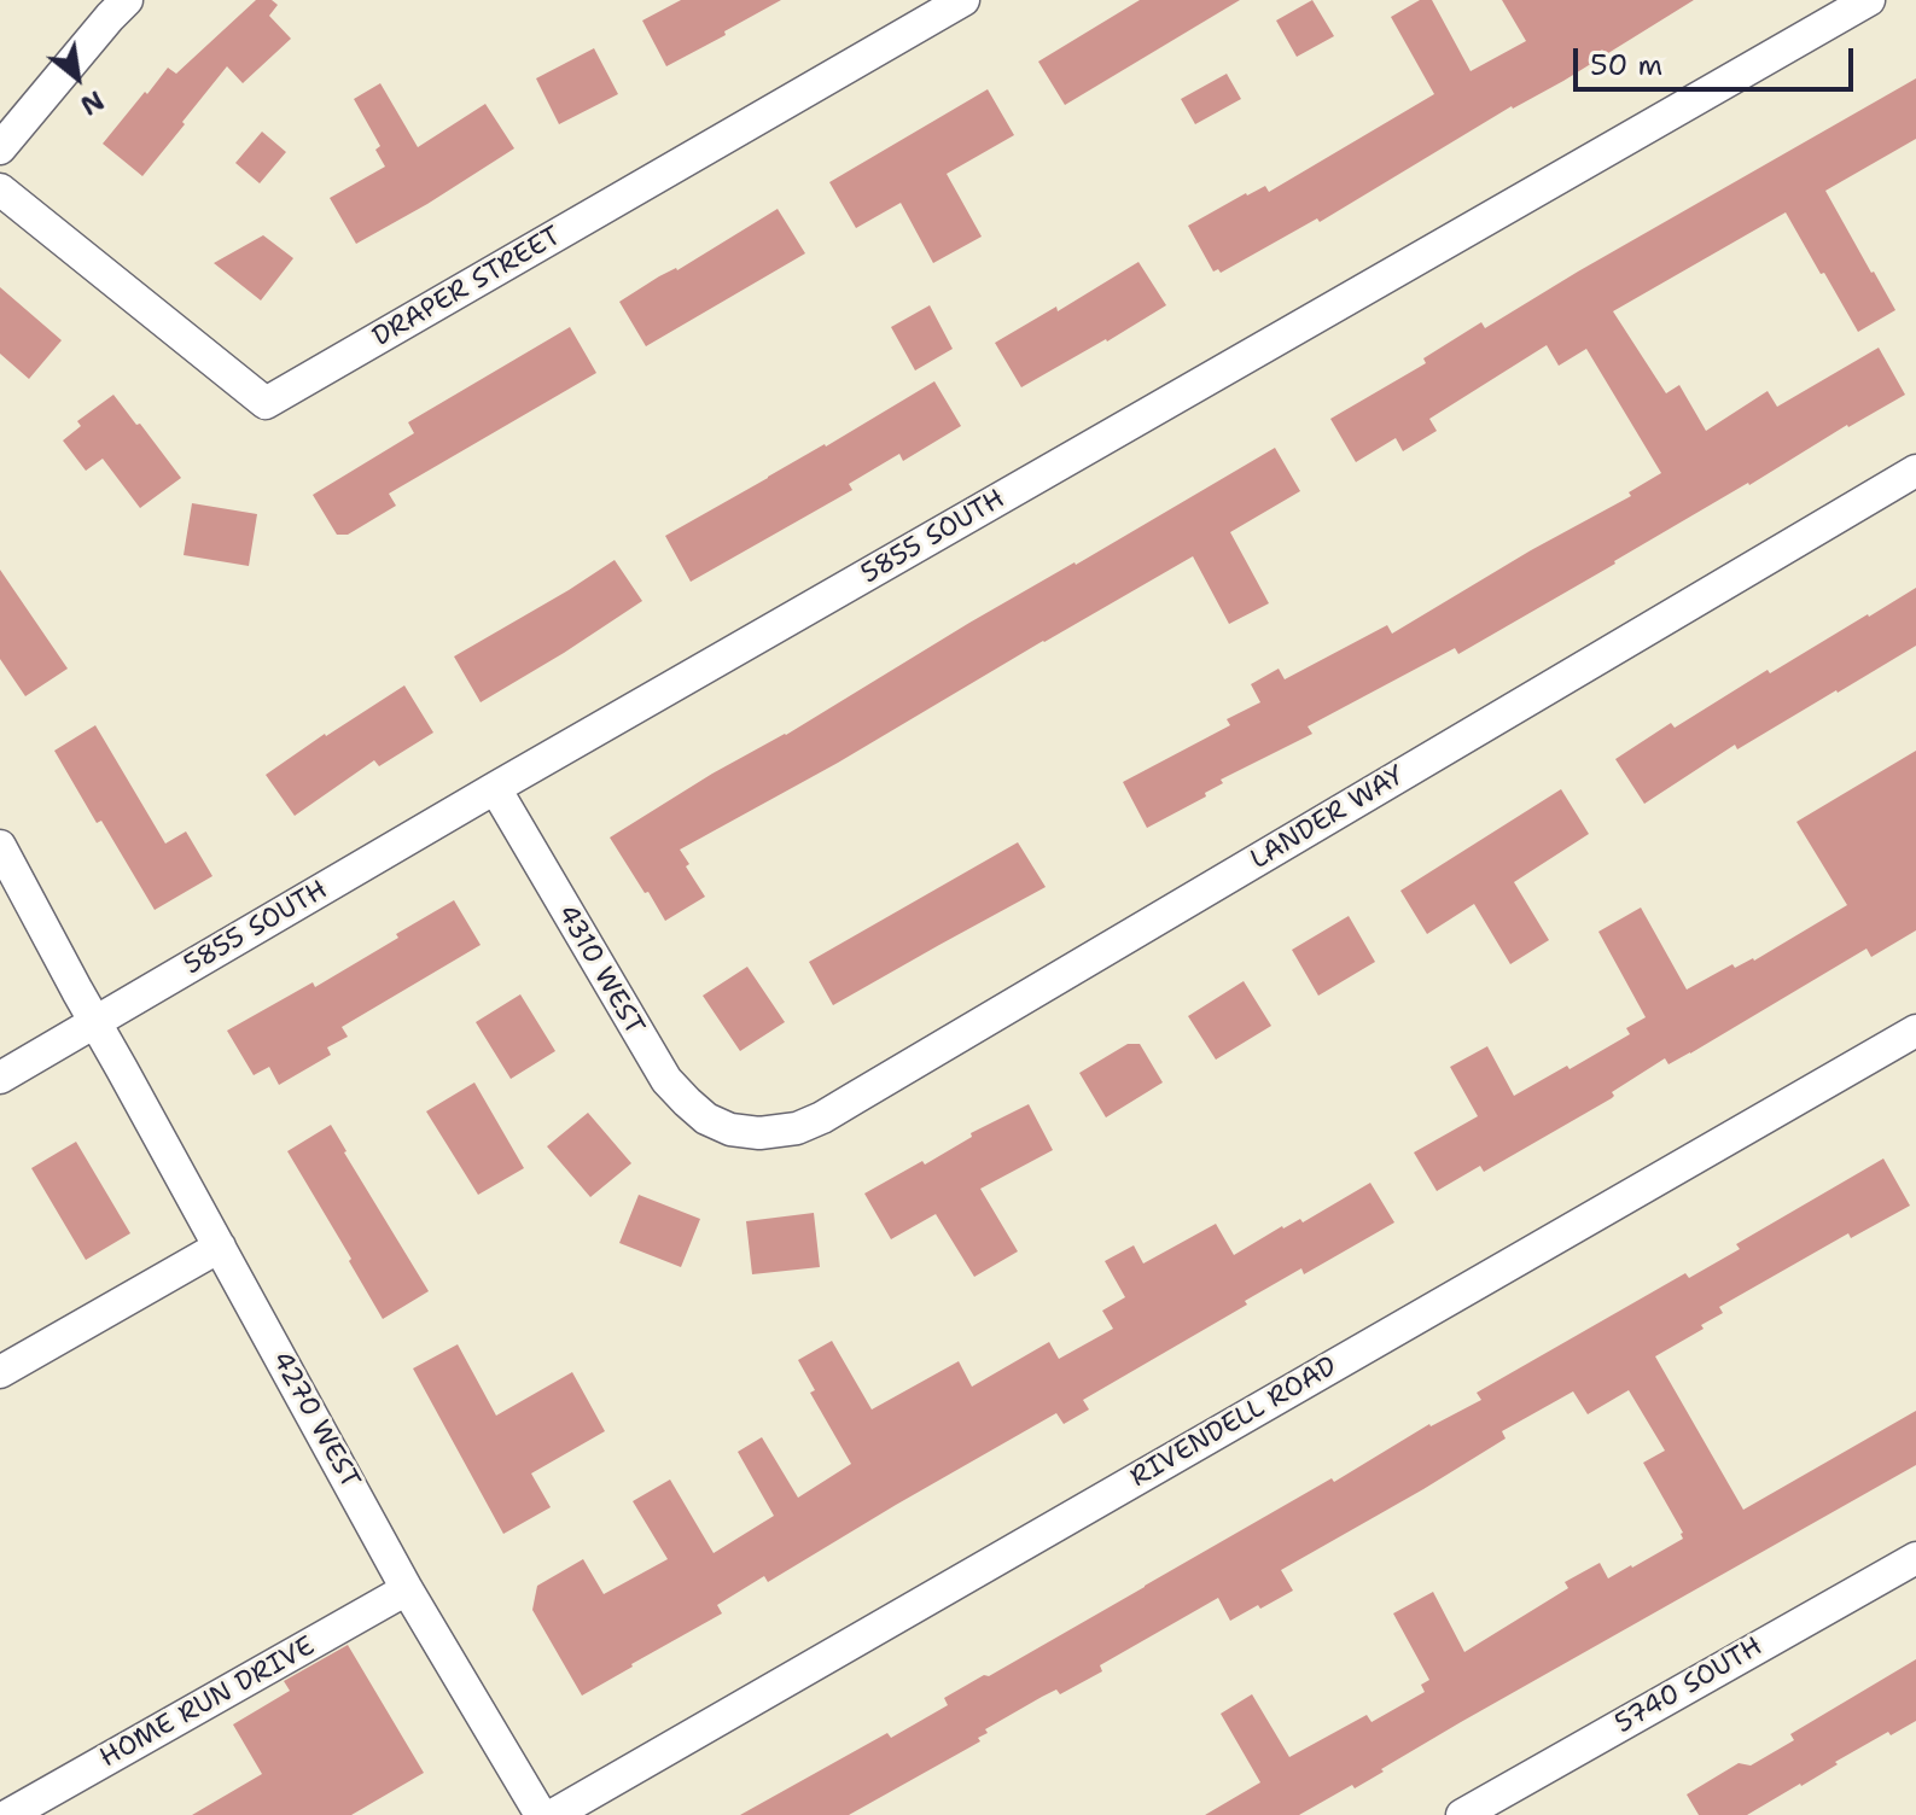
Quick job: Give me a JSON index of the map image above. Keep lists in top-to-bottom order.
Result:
{
  "streets": {
    "street": [
      "DRAPER STREET",
      "5855 SOUTH",
      "LANDER WAY",
      "4310 WEST",
      "4270 WEST",
      "RIVENDELL ROAD",
      "5740 SOUTH",
      "HOME RUN DRIVE"
    ]
  },
  "crossings": [
    ["5855 SOUTH", "4310 WEST"],
    ["5855 SOUTH", "4270 WEST"],
    ["LANDER WAY", "4310 WEST"],
    ["4270 WEST", "HOME RUN DRIVE"]
  ],
  "scale_bar": "50 m",
  "north": "bottom right"
}
